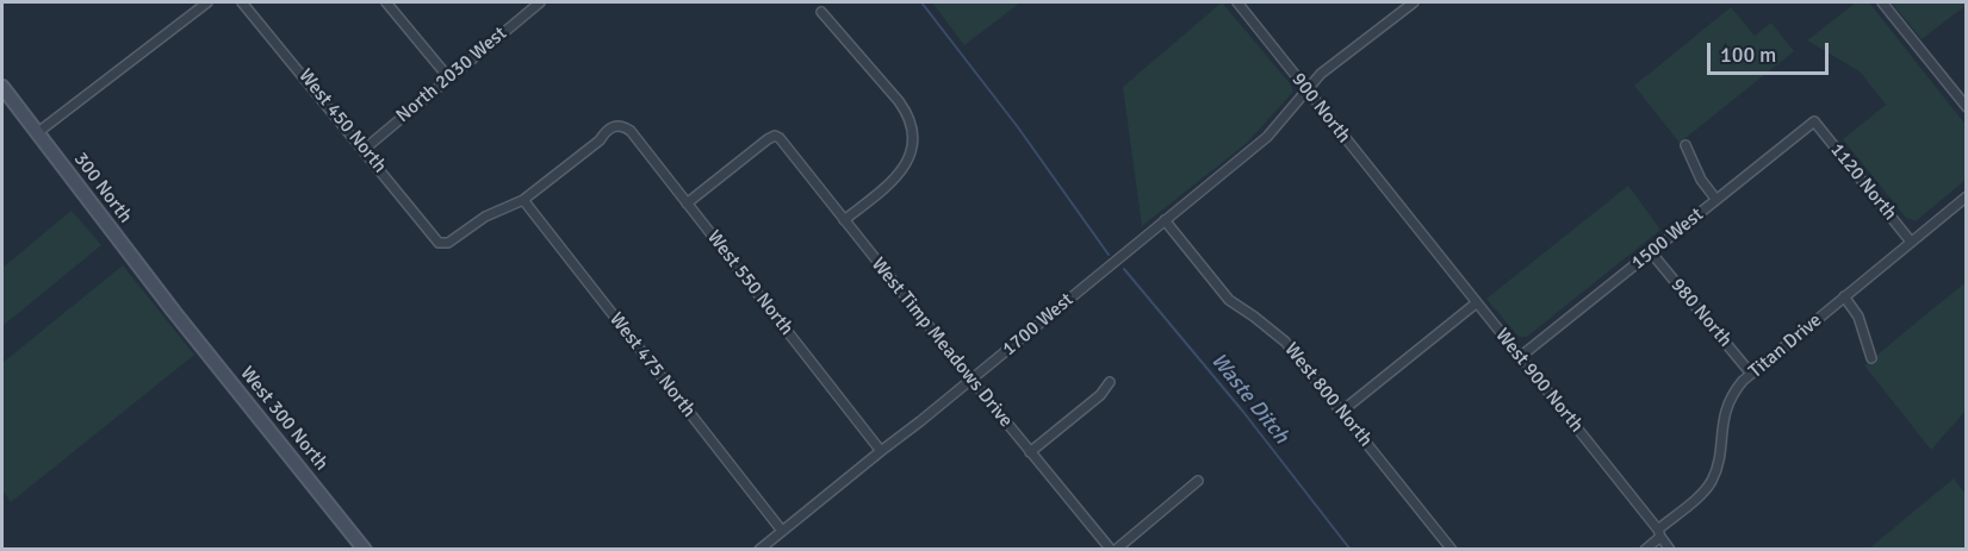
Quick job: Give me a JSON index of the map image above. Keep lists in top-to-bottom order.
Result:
{
  "streets": {
    "street": [
      "North 2030 West",
      "900 North",
      "West 450 North",
      "1120 North",
      "300 North",
      "1500 West",
      "West 550 North",
      "980 North",
      "1700 West",
      "West Timp Meadows Drive",
      "Titan Drive",
      "West 475 North",
      "West 900 North",
      "West 800 North",
      "West 300 North"
    ]
  },
  "crossings": [
    ["North 2030 West", "West 450 North"],
    ["900 North", "1700 West"],
    ["900 North", "West 900 North"],
    ["West 450 North", "West 550 North"],
    ["West 450 North", "West 475 North"],
    ["1120 North", "1500 West"],
    ["1120 North", "Titan Drive"],
    ["300 North", "West 300 North"],
    ["1500 West", "980 North"],
    ["1500 West", "West 900 North"],
    ["West 550 North", "1700 West"],
    ["West 550 North", "West Timp Meadows Drive"],
    ["West 550 North", "West 475 North"],
    ["980 North", "Titan Drive"],
    ["1700 West", "West Timp Meadows Drive"],
    ["1700 West", "West 475 North"],
    ["1700 West", "West 800 North"],
    ["Titan Drive", "West 900 North"]
  ],
  "water": ["Waste Ditch"],
  "scale_bar": "100 m"
}
